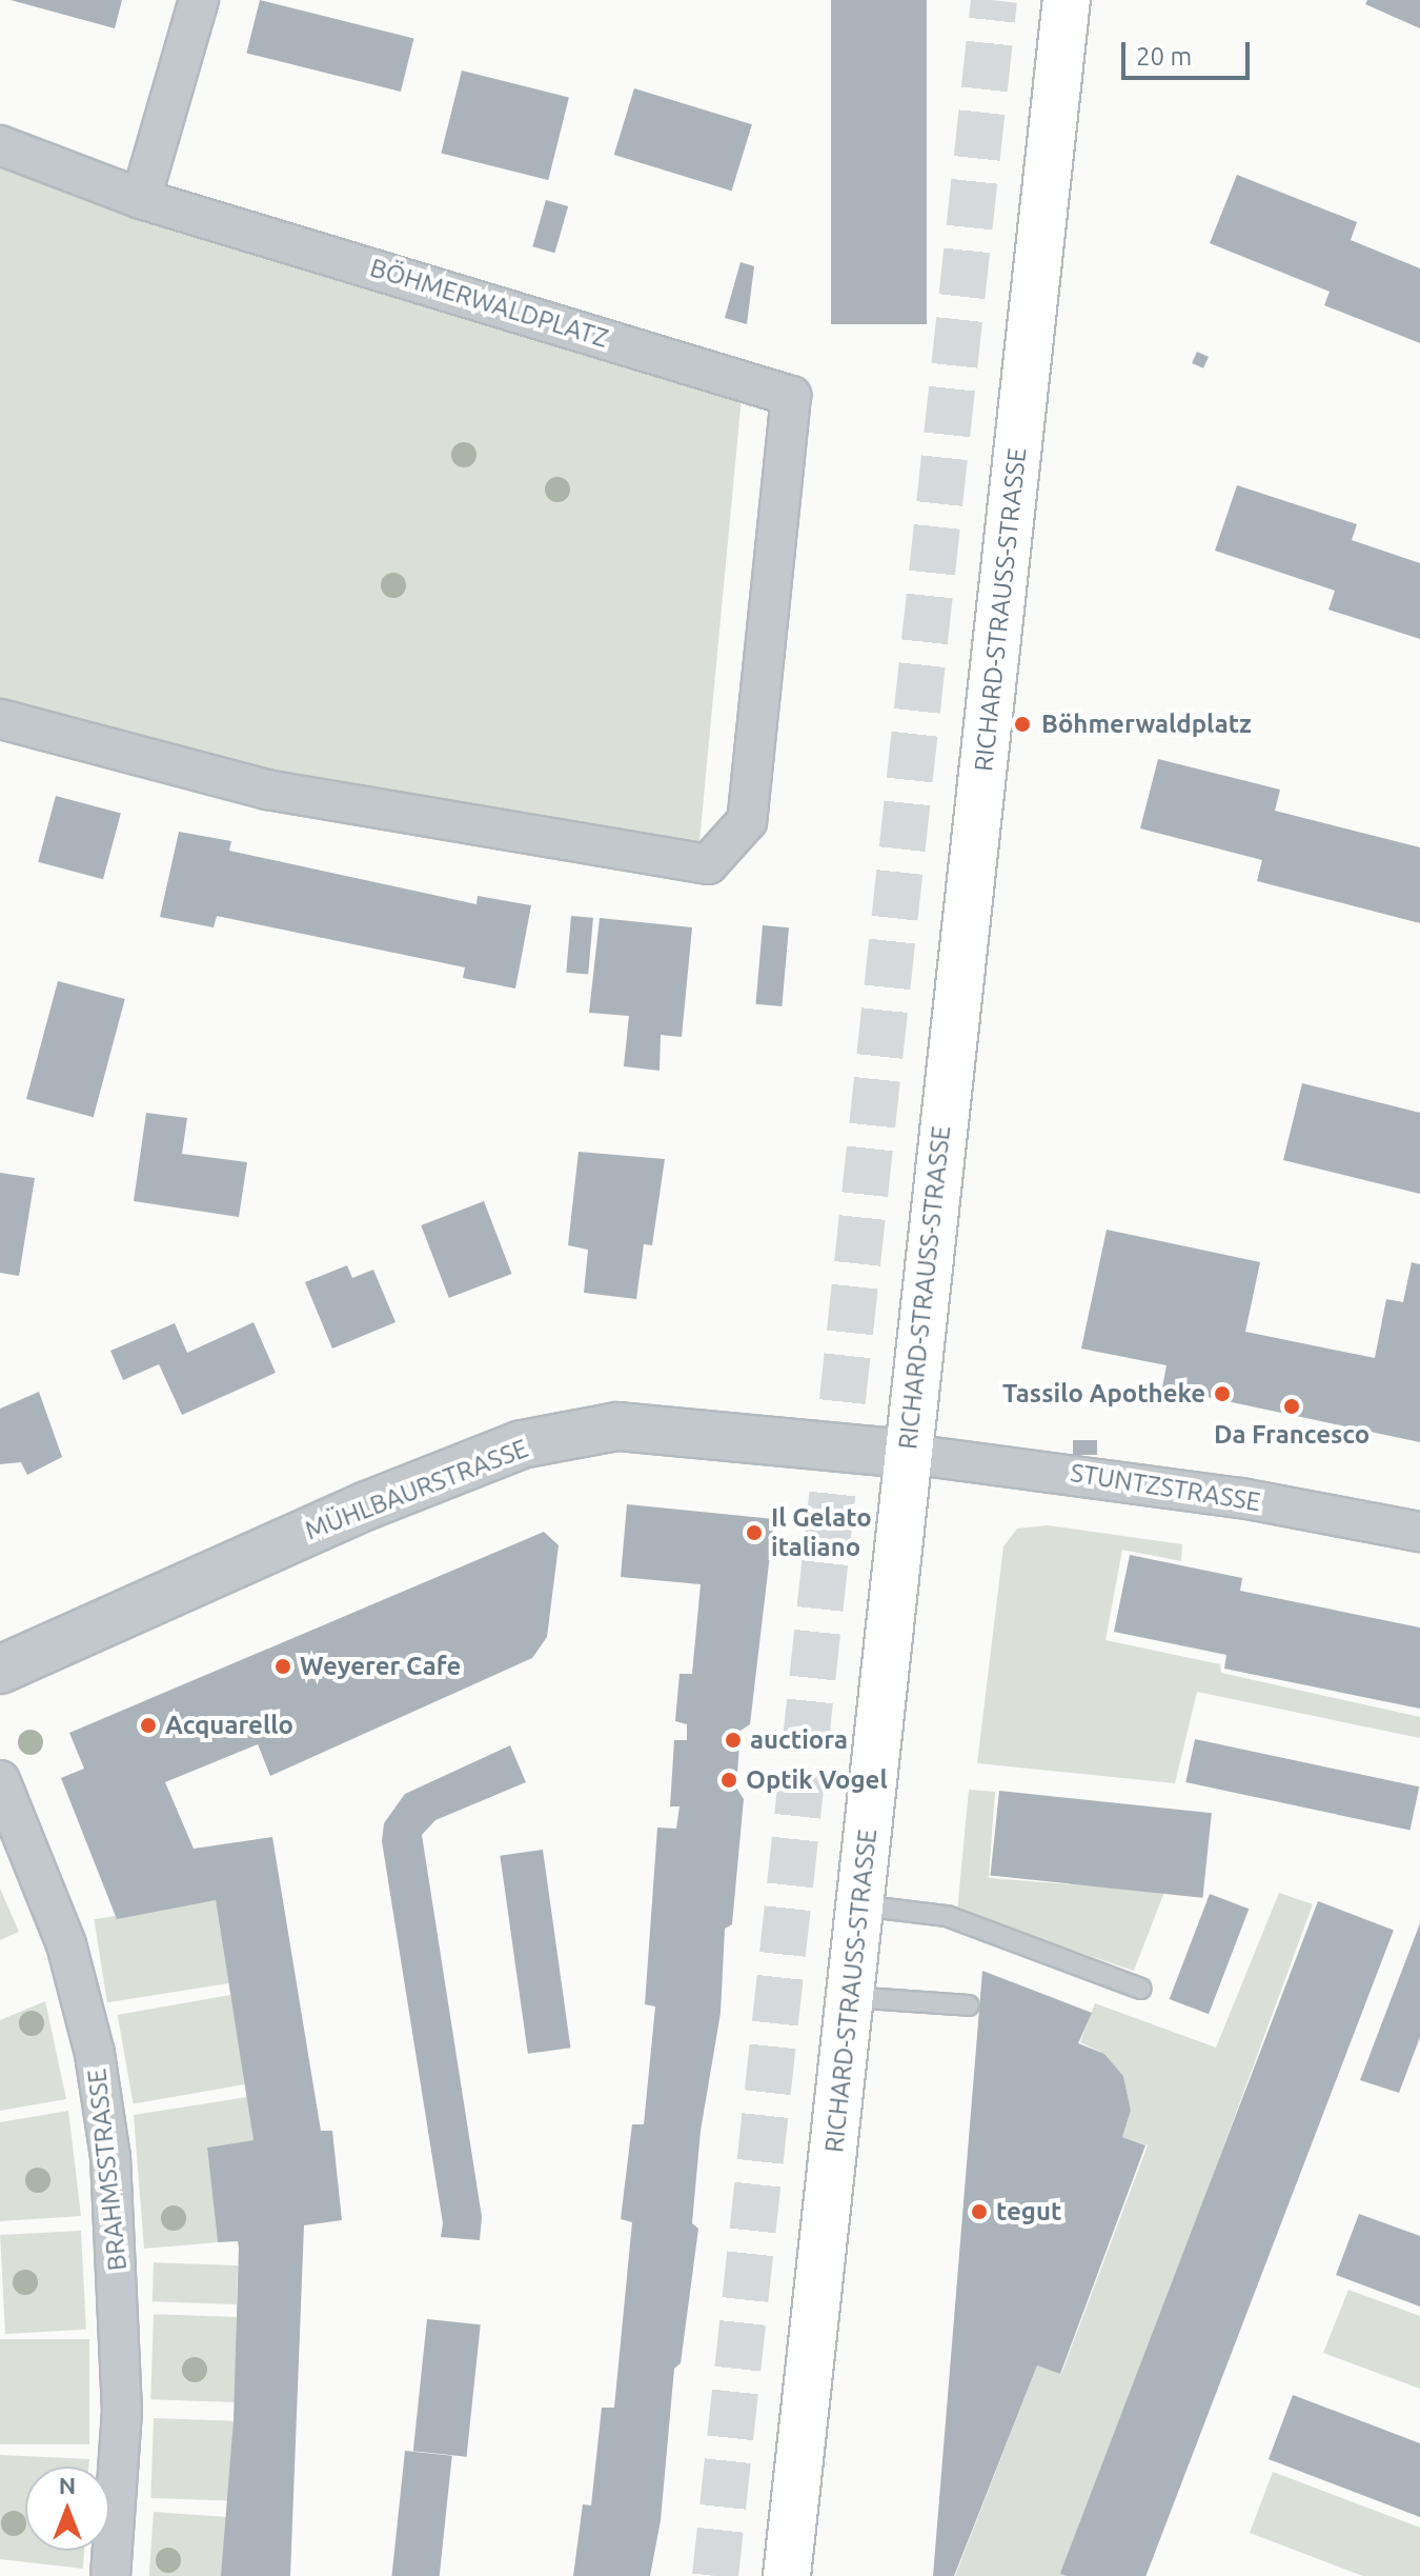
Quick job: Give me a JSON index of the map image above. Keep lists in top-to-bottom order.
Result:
{
  "streets": {
    "main road": ["RICHARD-STRAUSS-STRASSE"],
    "street": [
      "BÖHMERWALDPLATZ",
      "STUNTZSTRASSE",
      "MÜHLBAURSTRASSE",
      "BRAHMSSTRASSE"
    ]
  },
  "crossings": [
    ["RICHARD-STRAUSS-STRASSE", "STUNTZSTRASSE"],
    ["RICHARD-STRAUSS-STRASSE", "MÜHLBAURSTRASSE"],
    ["STUNTZSTRASSE", "MÜHLBAURSTRASSE"]
  ],
  "places": [
    "Böhmerwaldplatz",
    "Tassilo Apotheke",
    "Da Francesco",
    "Il Gelato italiano",
    "Weyerer Cafe",
    "Acquarello",
    "auctiora",
    "Optik Vogel",
    "tegut"
  ],
  "scale_bar": "20 m",
  "north": "top"
}
